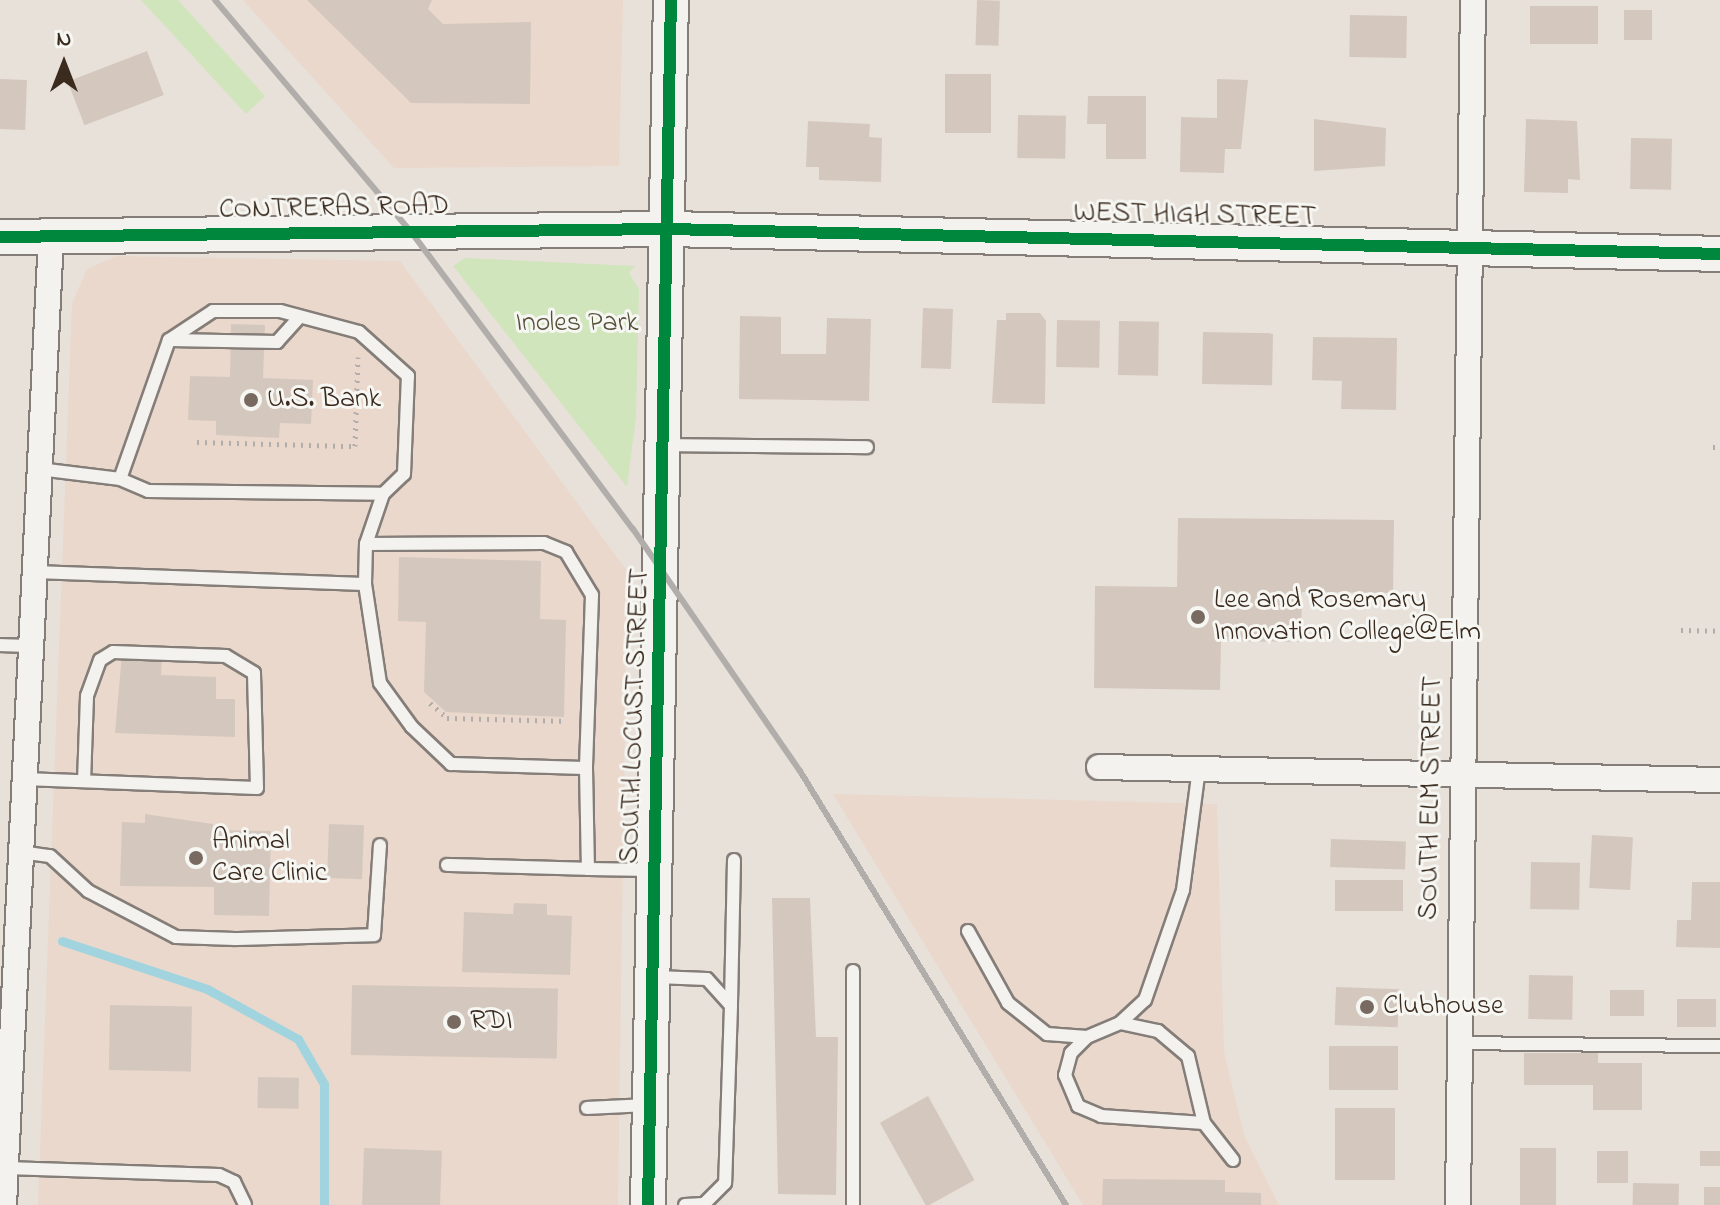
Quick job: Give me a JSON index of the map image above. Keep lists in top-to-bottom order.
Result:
{
  "streets": {
    "street": [
      "CONTRERAS ROAD",
      "WEST HIGH STREET",
      "SOUTH LOCUST STREET",
      "SOUTH ELM STREET"
    ]
  },
  "crossings": [
    ["CONTRERAS ROAD", "WEST HIGH STREET"],
    ["CONTRERAS ROAD", "SOUTH LOCUST STREET"],
    ["WEST HIGH STREET", "SOUTH LOCUST STREET"],
    ["WEST HIGH STREET", "SOUTH ELM STREET"]
  ],
  "parks": ["Inoles Park"],
  "places": [
    "U.S. Bank",
    "Lee and Rosemary Innovation College@Elm",
    "Animal Care Clinic",
    "Clubhouse",
    "RDI"
  ],
  "north": "top"
}
